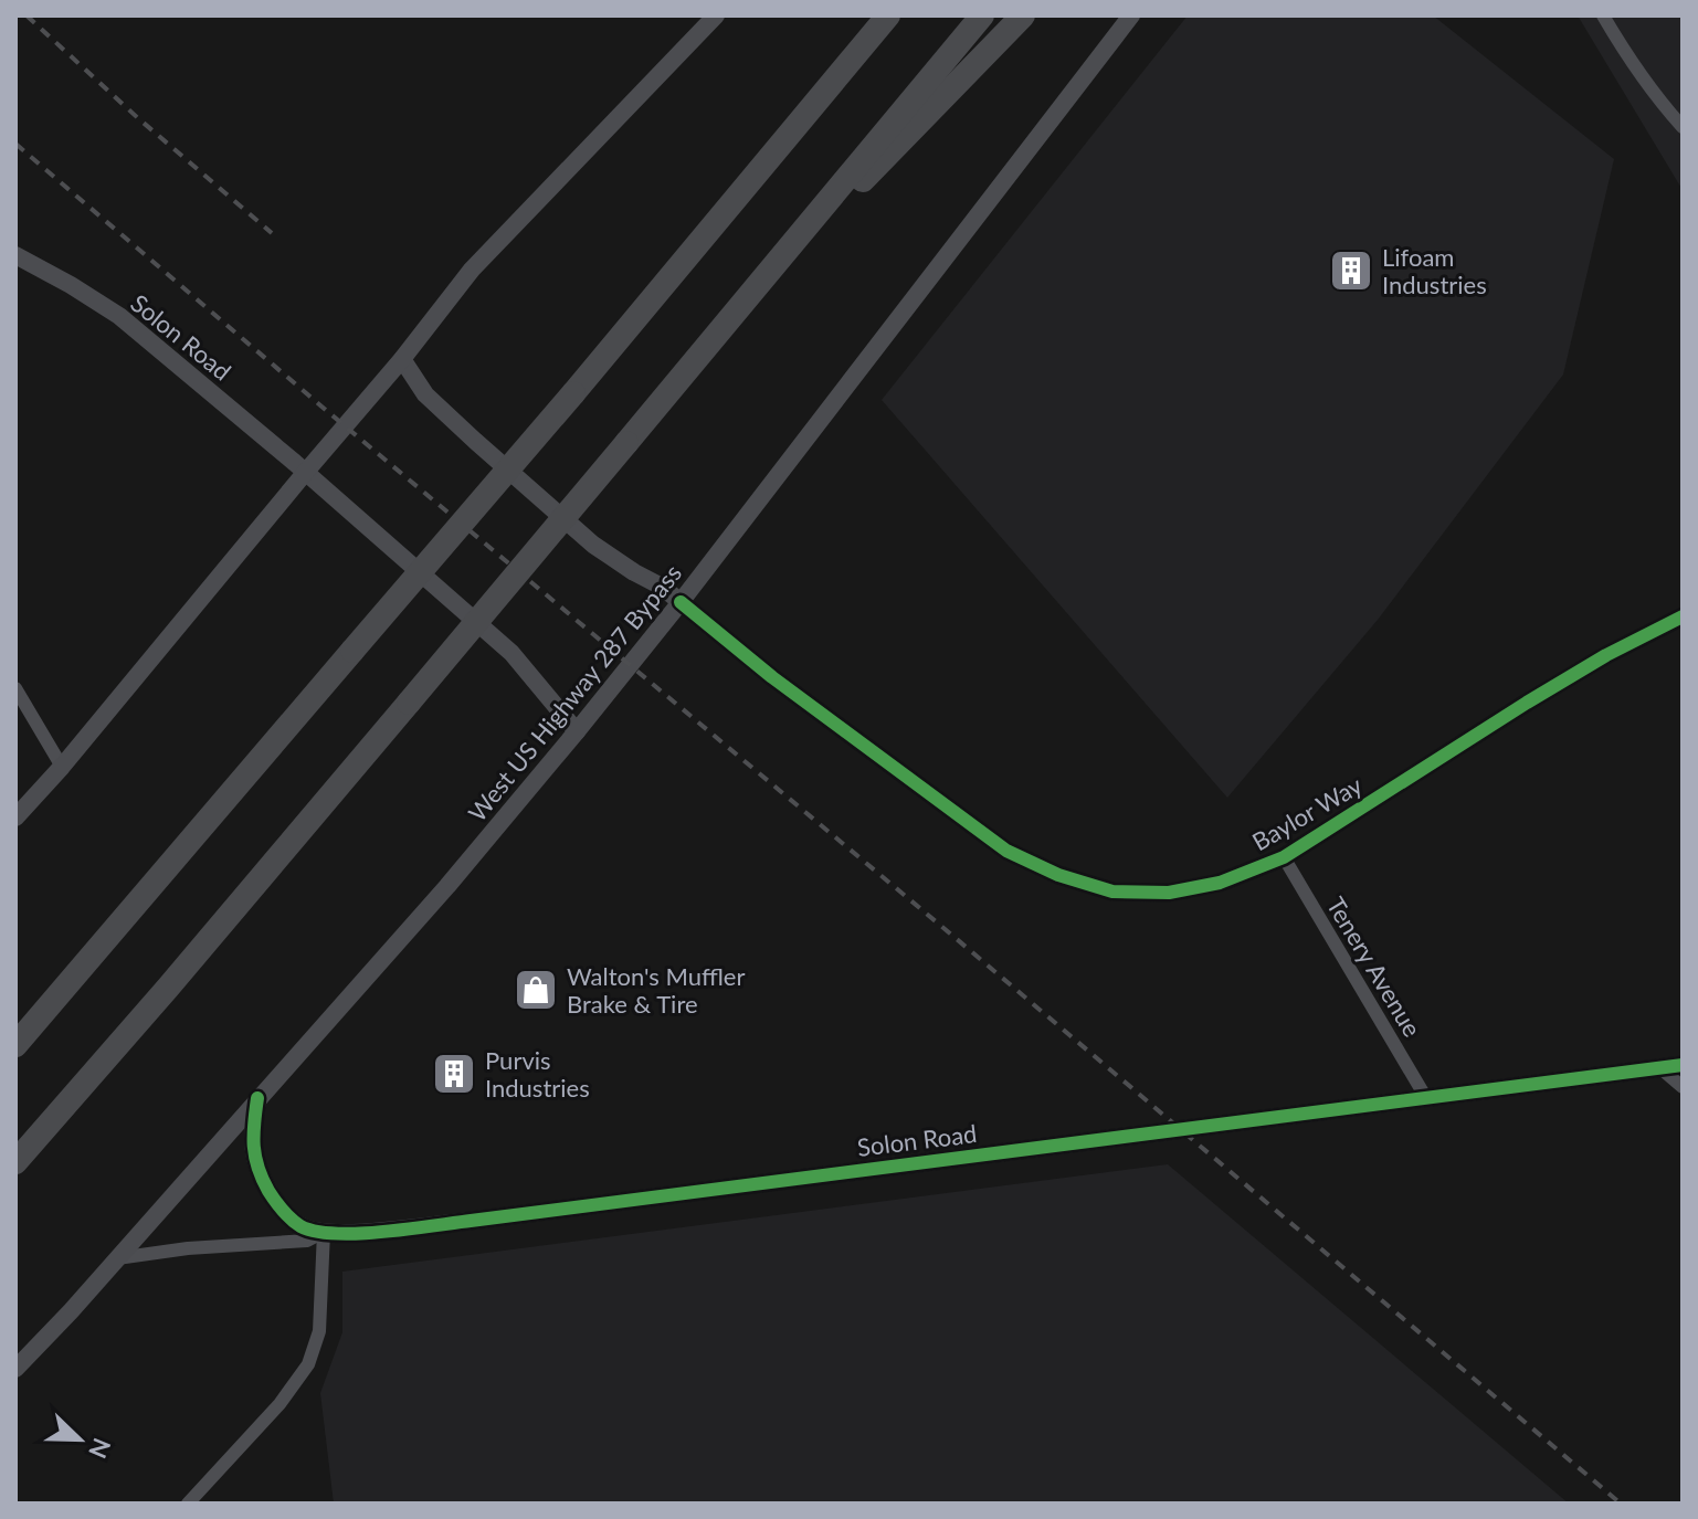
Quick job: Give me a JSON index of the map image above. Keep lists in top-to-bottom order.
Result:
{
  "streets": {
    "main road": ["Solon Road", "West US Highway 287 Bypass"],
    "street": ["Baylor Way", "Tenery Avenue"]
  },
  "crossings": [
    ["Solon Road", "West US Highway 287 Bypass"],
    ["Solon Road", "Tenery Avenue"],
    ["West US Highway 287 Bypass", "Baylor Way"],
    ["Baylor Way", "Tenery Avenue"]
  ],
  "places": {
    "building": ["Lifoam Industries", "Purvis Industries"],
    "shop": ["Walton's Muffler Brake & Tire"]
  },
  "north": "bottom right"
}
